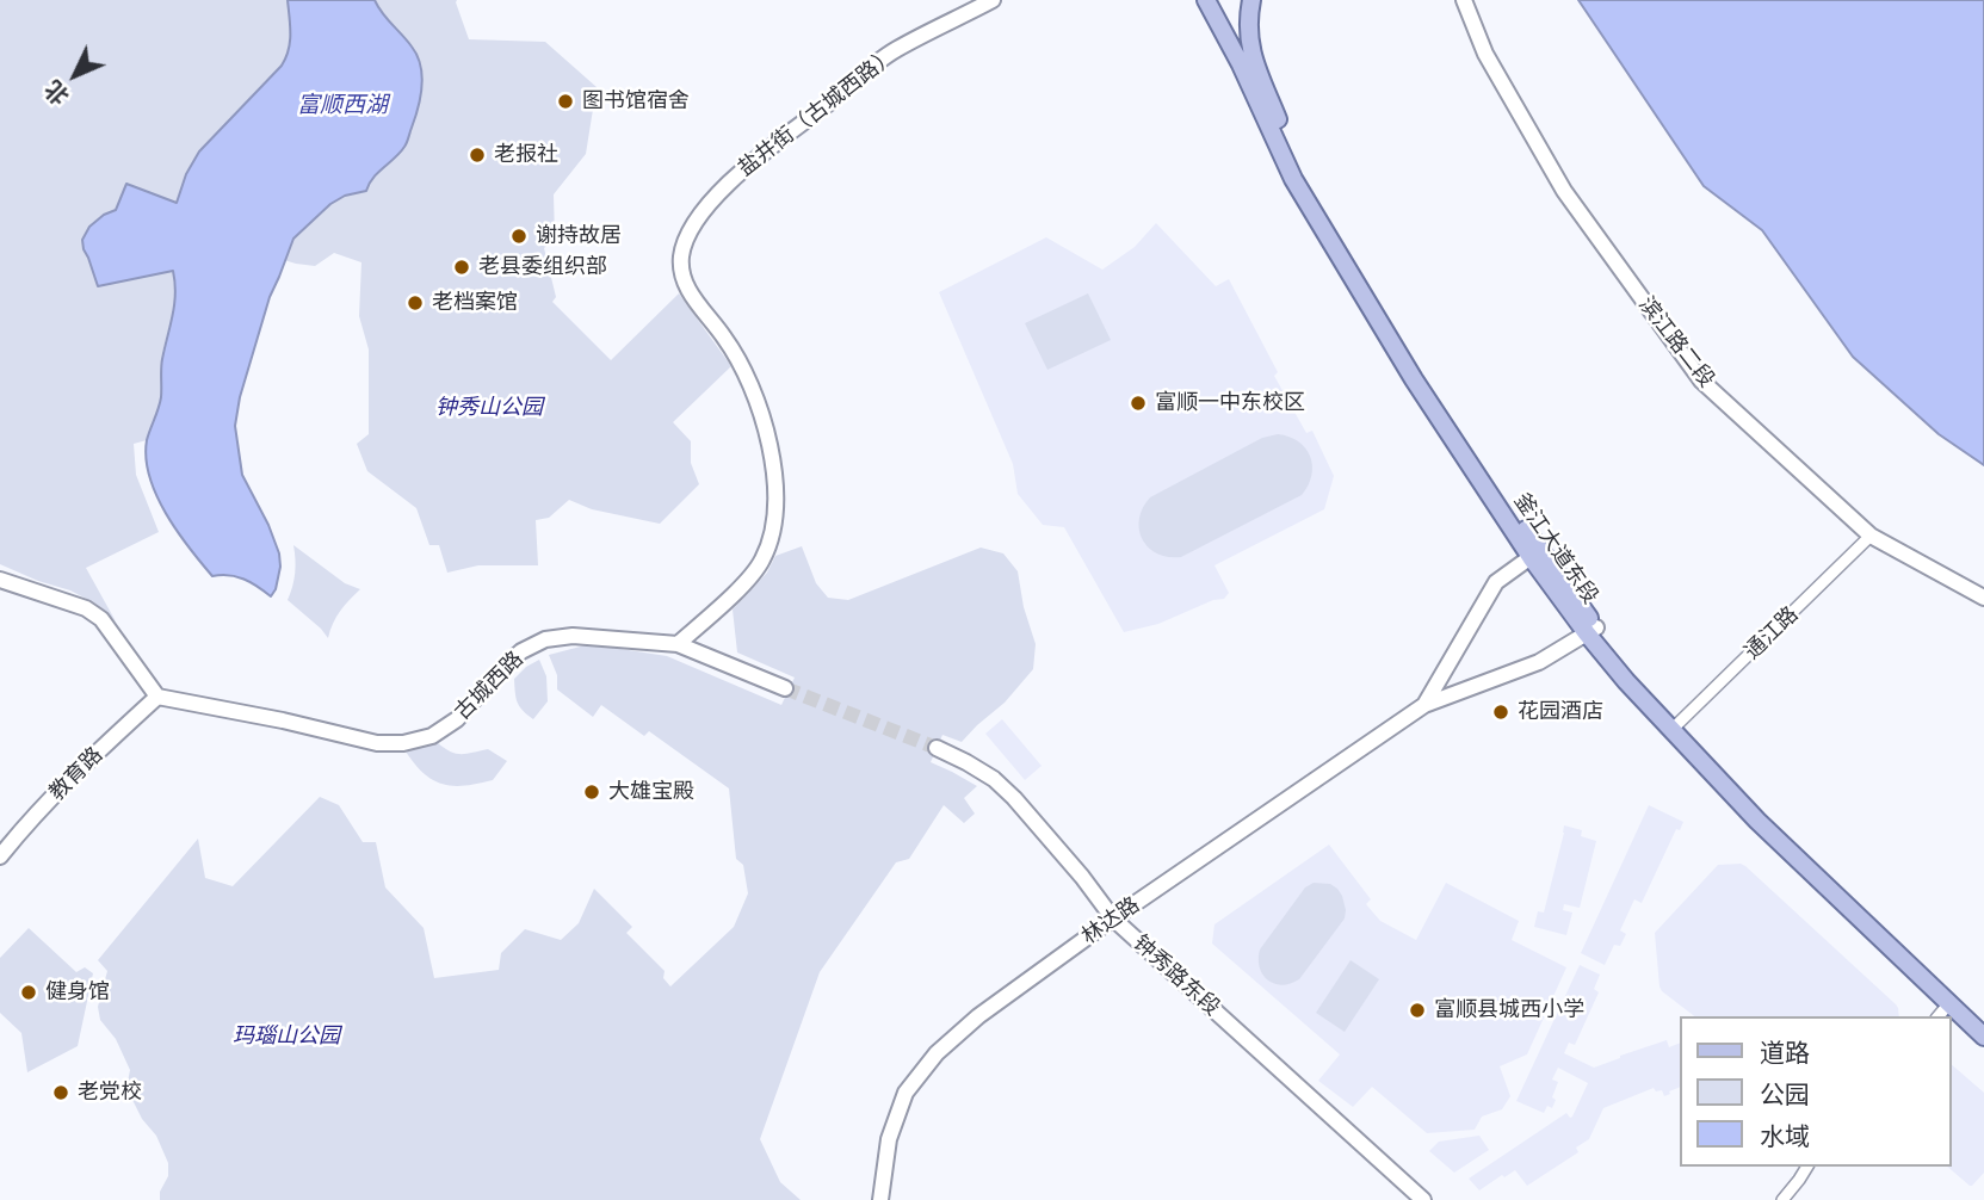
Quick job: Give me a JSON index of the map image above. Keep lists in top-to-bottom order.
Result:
{
  "streets": {
    "main road": ["釜江大道东段"],
    "street": [
      "盐井街（古城西路）",
      "滨江路二段",
      "通江路",
      "古城西路",
      "教育路",
      "林达路",
      "钟秀路东段"
    ]
  },
  "crossings": [
    ["盐井街（古城西路）", "古城西路"],
    ["滨江路二段", "通江路"],
    ["釜江大道东段", "通江路"],
    ["古城西路", "教育路"],
    ["林达路", "钟秀路东段"]
  ],
  "water": ["富顺西湖"],
  "parks": ["钟秀山公园", "玛瑙山公园"],
  "places": [
    "图书馆宿舍",
    "老报社",
    "谢持故居",
    "老县委组织部",
    "老档案馆",
    "富顺一中东校区",
    "花园酒店",
    "大雄宝殿",
    "健身馆",
    "富顺县城西小学",
    "老党校"
  ],
  "legend": ["道路", "公园", "水域"],
  "north": "bottom left"
}
